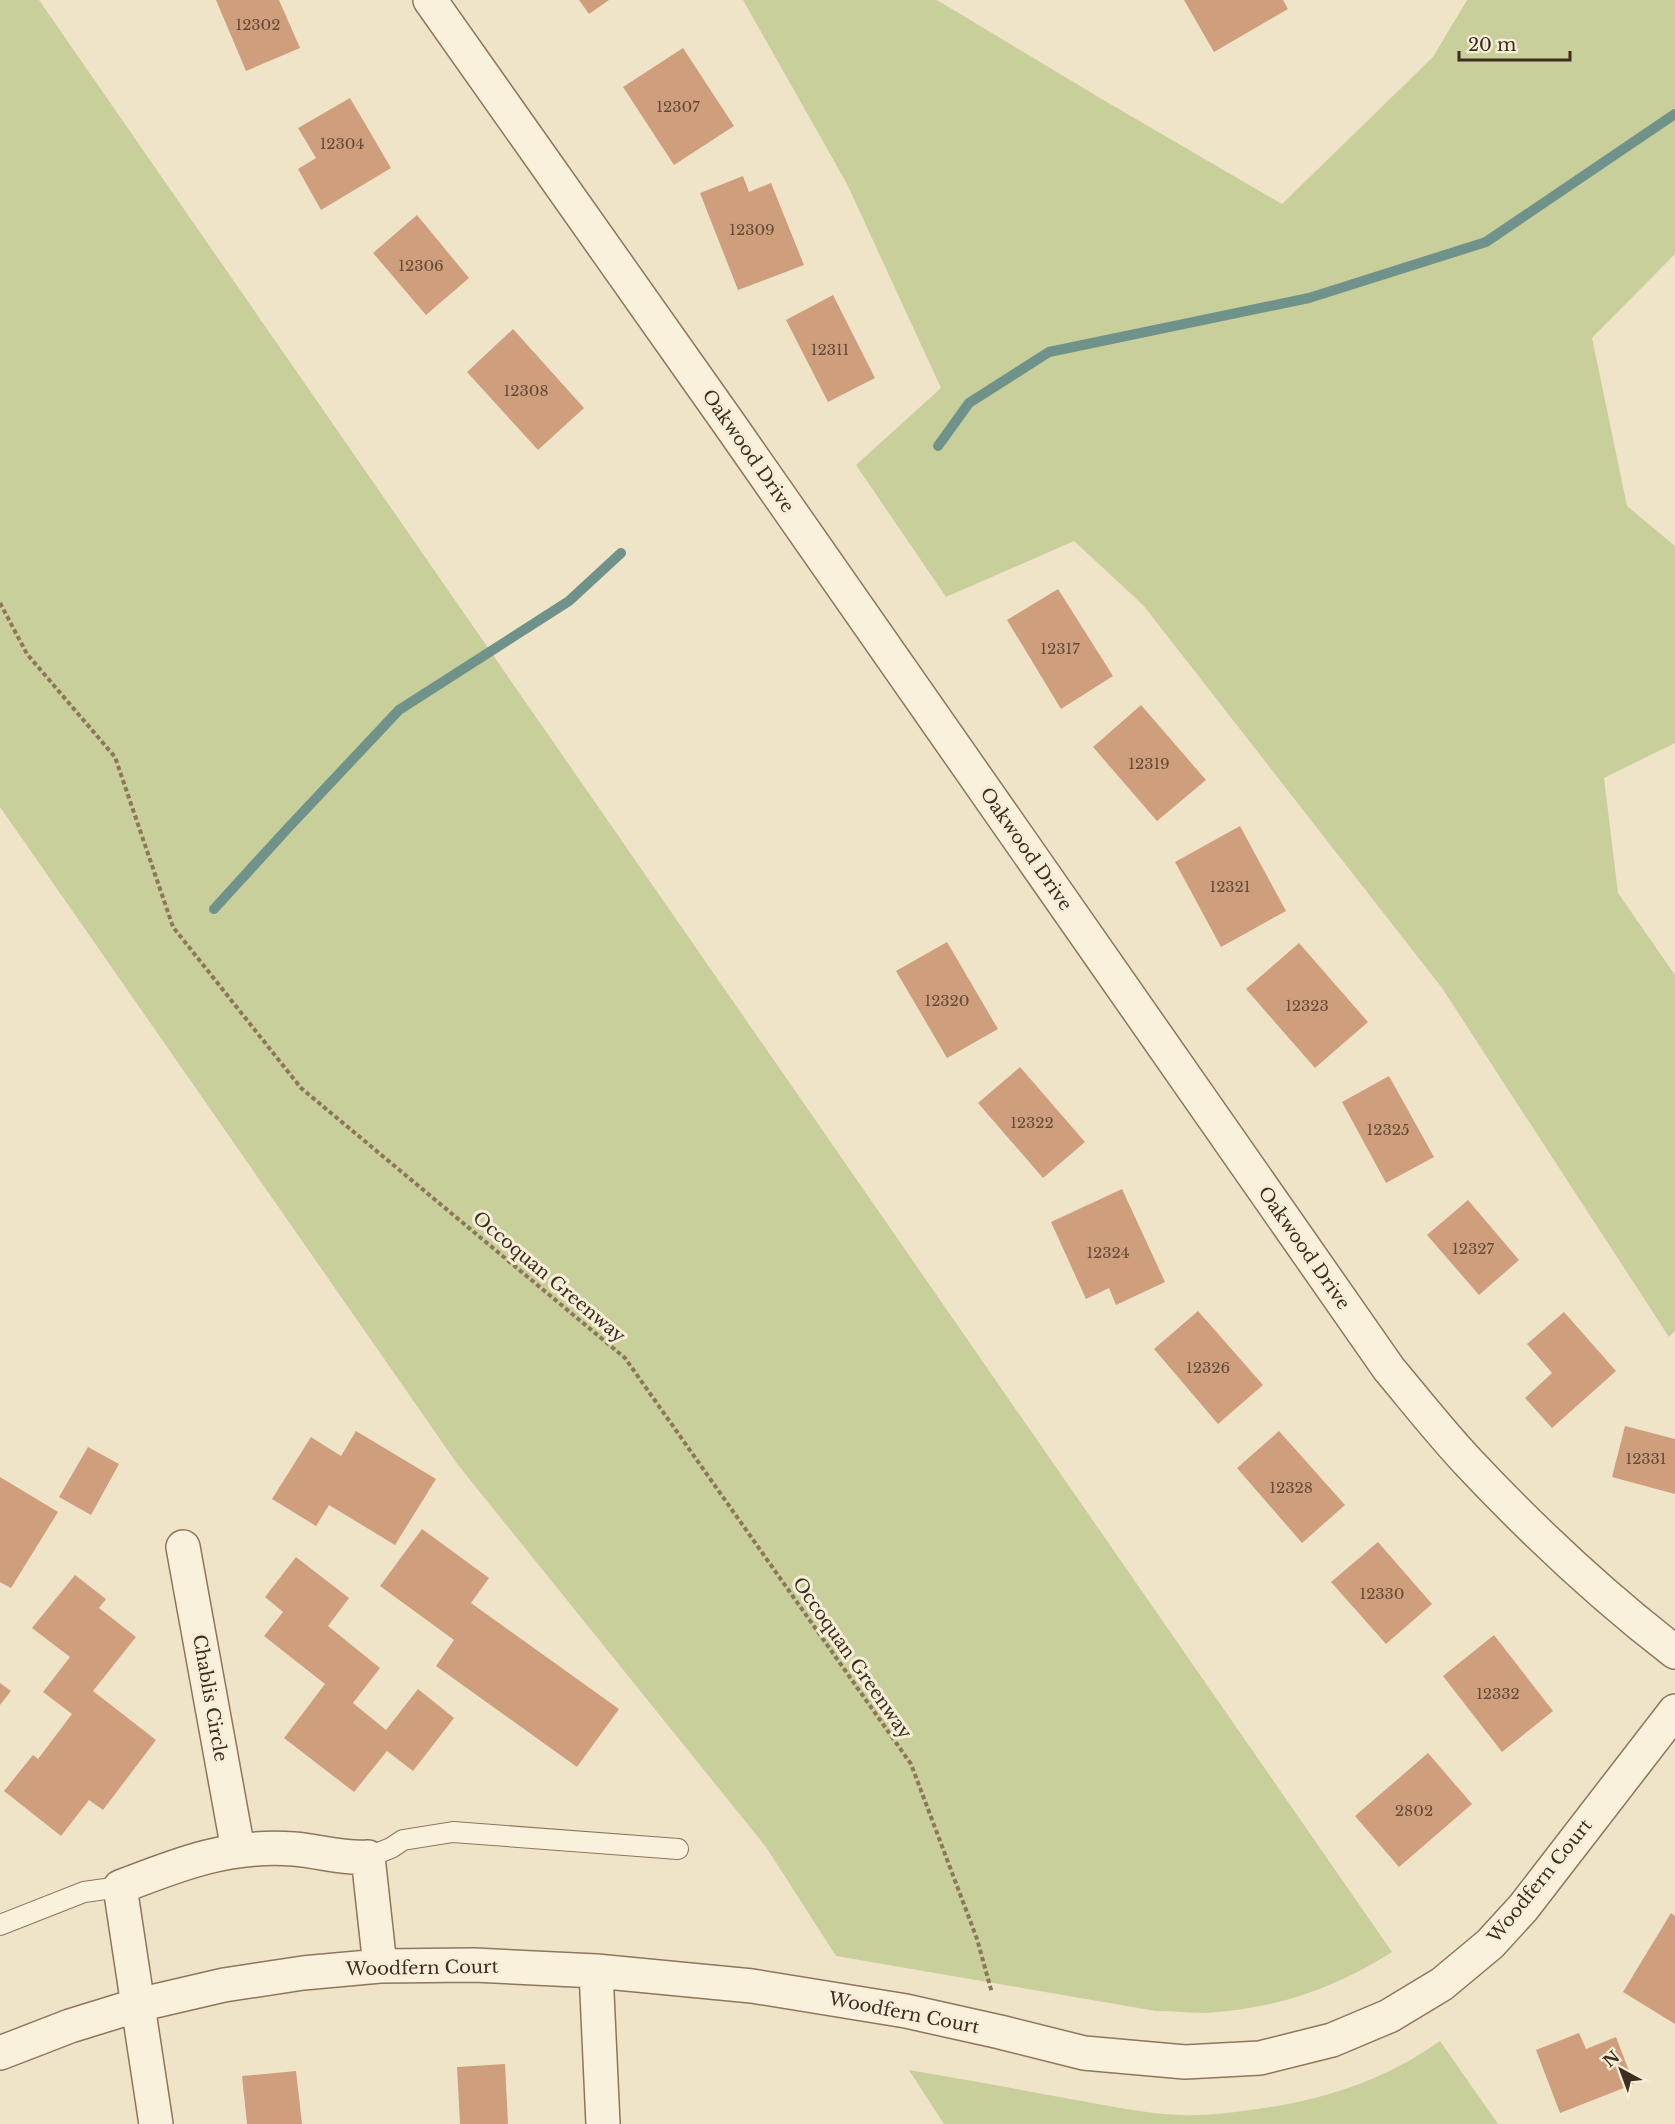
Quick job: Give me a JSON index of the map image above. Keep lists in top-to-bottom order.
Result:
{
  "streets": {
    "street": ["Oakwood Drive", "Chablis Circle", "Woodfern Court"],
    "path": ["Occoquan Greenway"]
  },
  "crossings": [
    ["Occoquan Greenway", "Woodfern Court"]
  ],
  "house_numbers": [
    "12302",
    "12307",
    "12304",
    "12309",
    "12306",
    "12311",
    "12308",
    "12317",
    "12319",
    "12321",
    "12320",
    "12323",
    "12322",
    "12325",
    "12327",
    "12324",
    "12326",
    "12331",
    "12328",
    "12330",
    "12332",
    "2802"
  ],
  "scale_bar": "20 m",
  "north": "top left"
}
